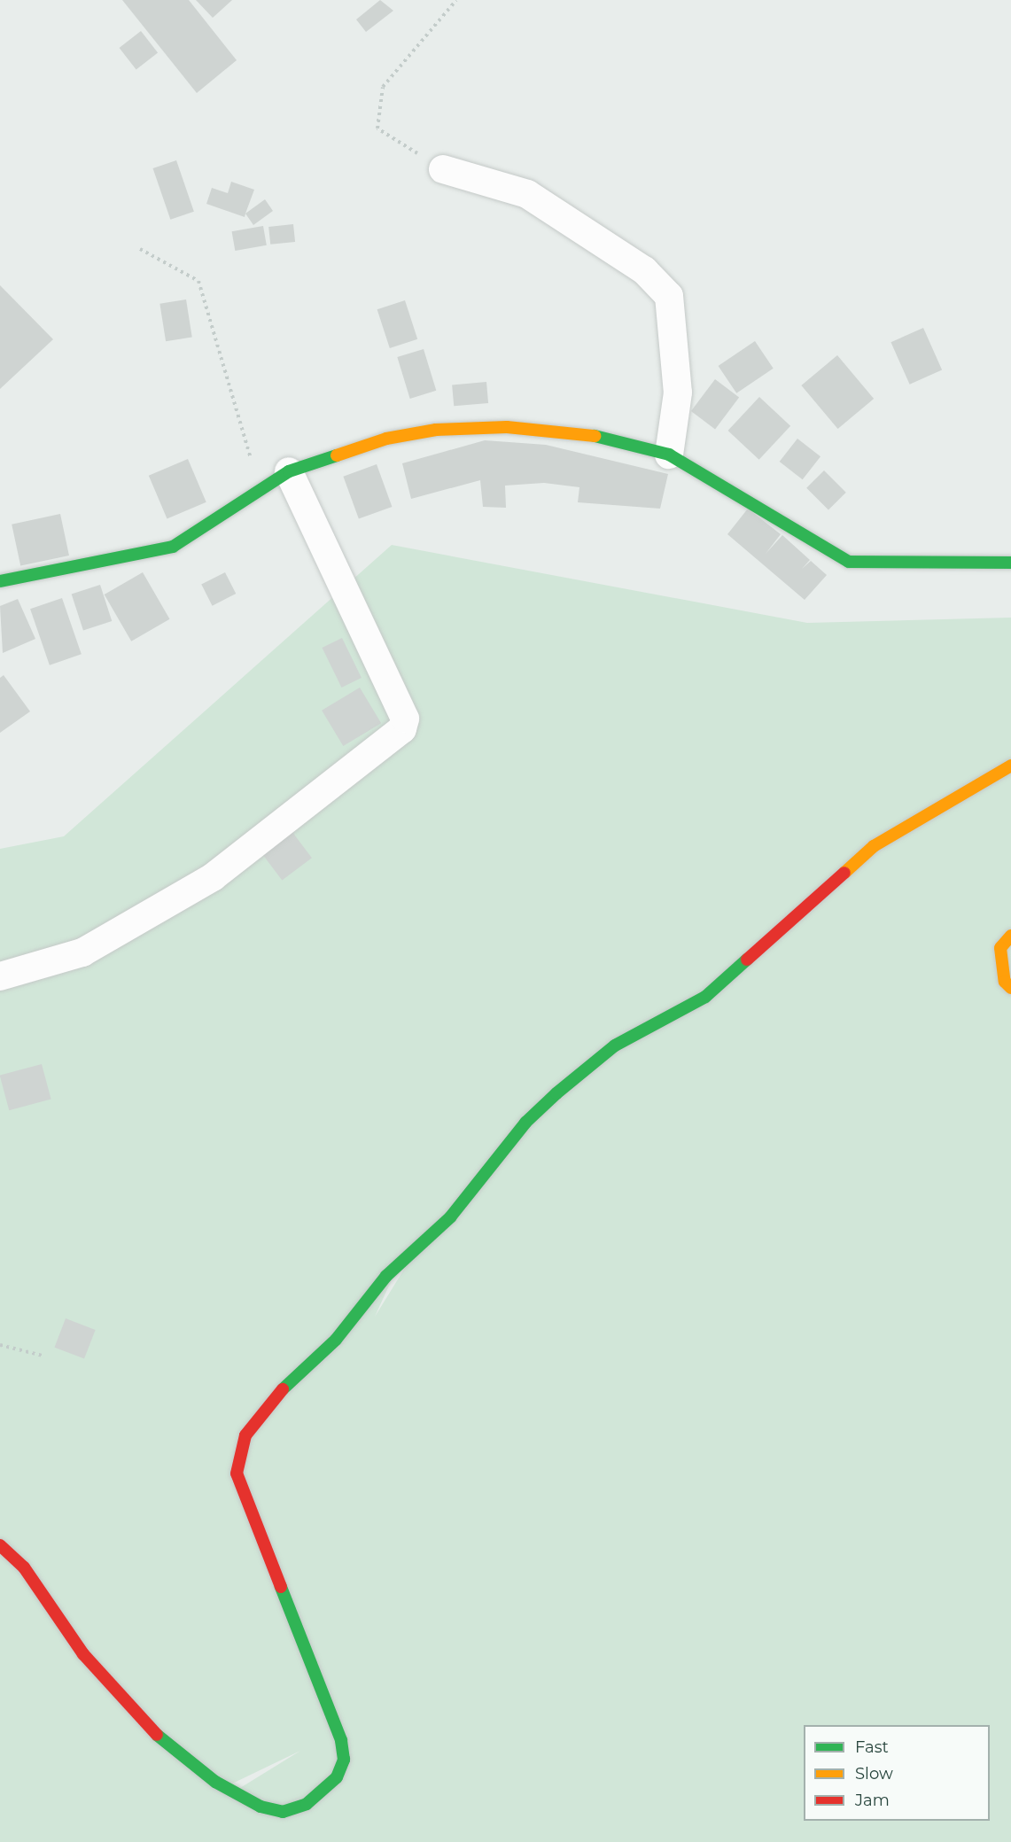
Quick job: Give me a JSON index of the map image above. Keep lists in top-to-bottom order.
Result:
{
  "legend": ["Fast", "Slow", "Jam"]
}
